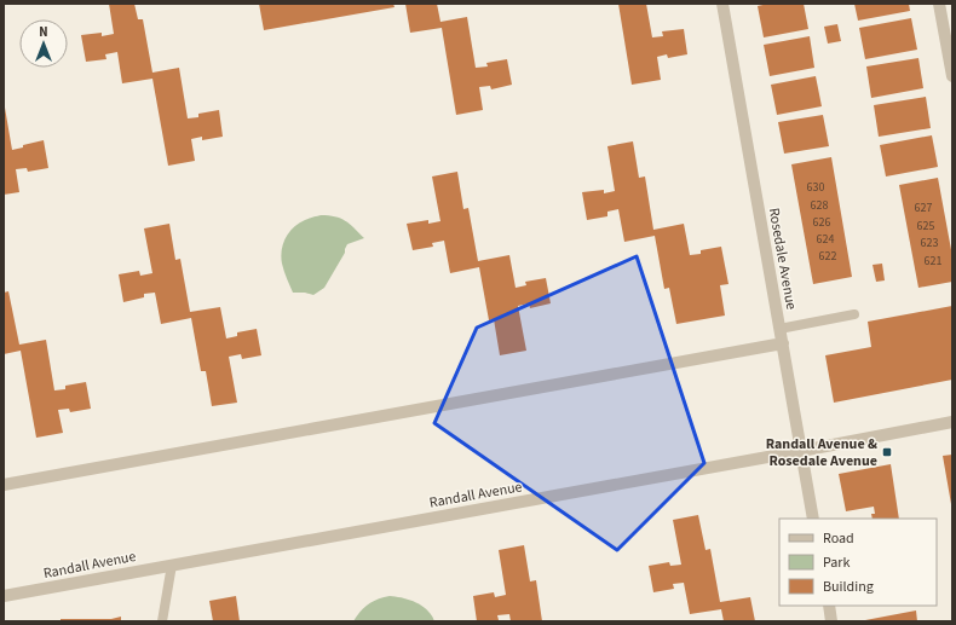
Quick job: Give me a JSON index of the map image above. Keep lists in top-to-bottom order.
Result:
{
  "streets": {
    "street": ["Rosedale Avenue", "Randall Avenue"]
  },
  "crossings": [
    ["Rosedale Avenue", "Randall Avenue"]
  ],
  "places": {
    "transit": ["Randall Avenue & Rosedale Avenue"]
  },
  "house_numbers": [
    "630",
    "628",
    "627",
    "626",
    "625",
    "624",
    "623",
    "622",
    "621"
  ],
  "legend": ["Road", "Park", "Building"],
  "north": "top"
}
